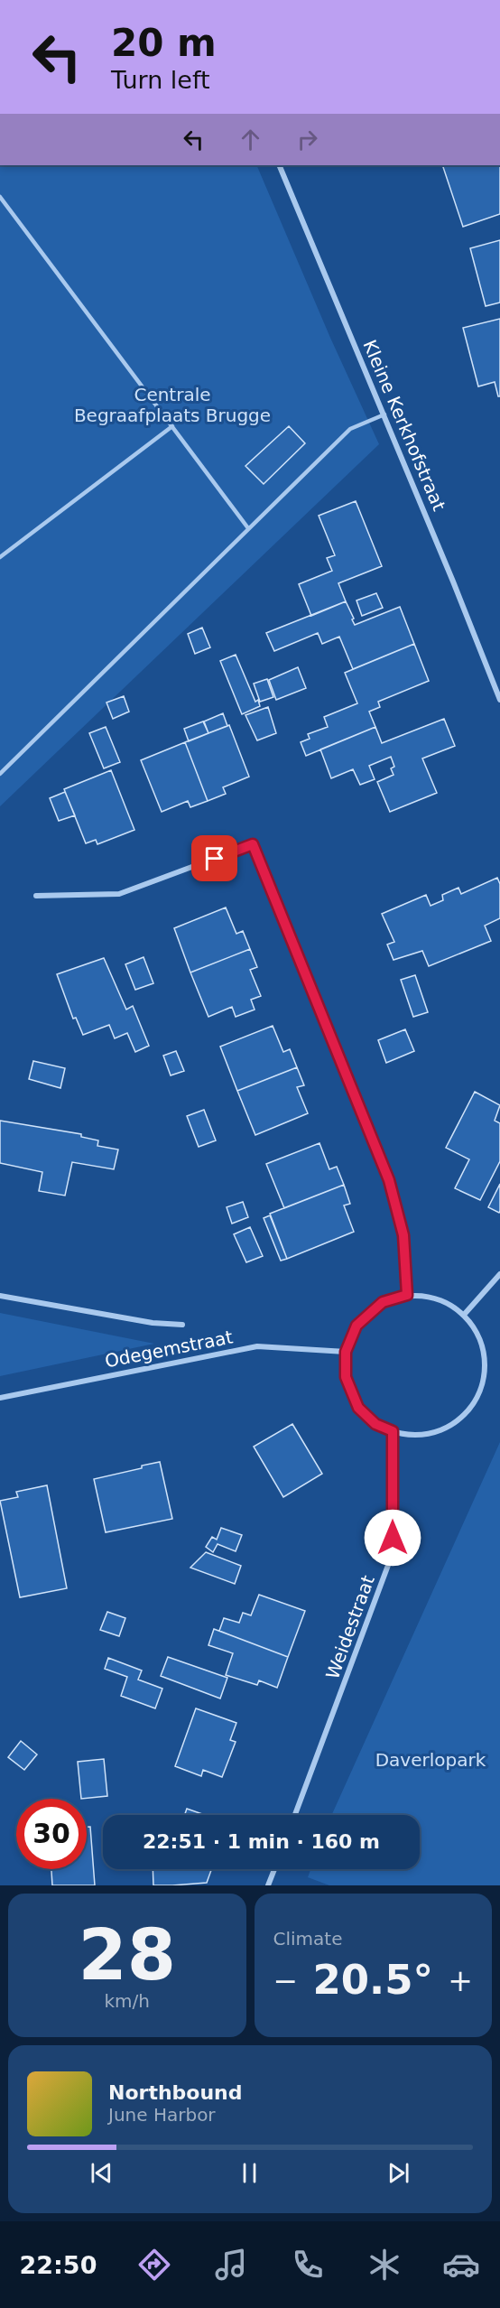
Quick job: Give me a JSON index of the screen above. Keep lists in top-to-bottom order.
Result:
{
  "streets": {
    "street": ["Kleine Kerkhofstraat", "Odegemstraat", "Weidestraat"]
  },
  "crossings": [
    ["Odegemstraat", "Weidestraat"]
  ],
  "parks": ["Centrale Begraafplaats Brugge", "Daverlopark"],
  "page": {
    "turn": ["20 m", "Turn left"],
    "limit": "30",
    "trip": "22:51 · 1 min · 160 m",
    "tile": [
      ["28", "km/h"],
      "Climate"
    ],
    "heat": ["−", "20.5°", "+"],
    "song": ["Northbound", "June Harbor"],
    "tabs": "22:50"
  }
}
